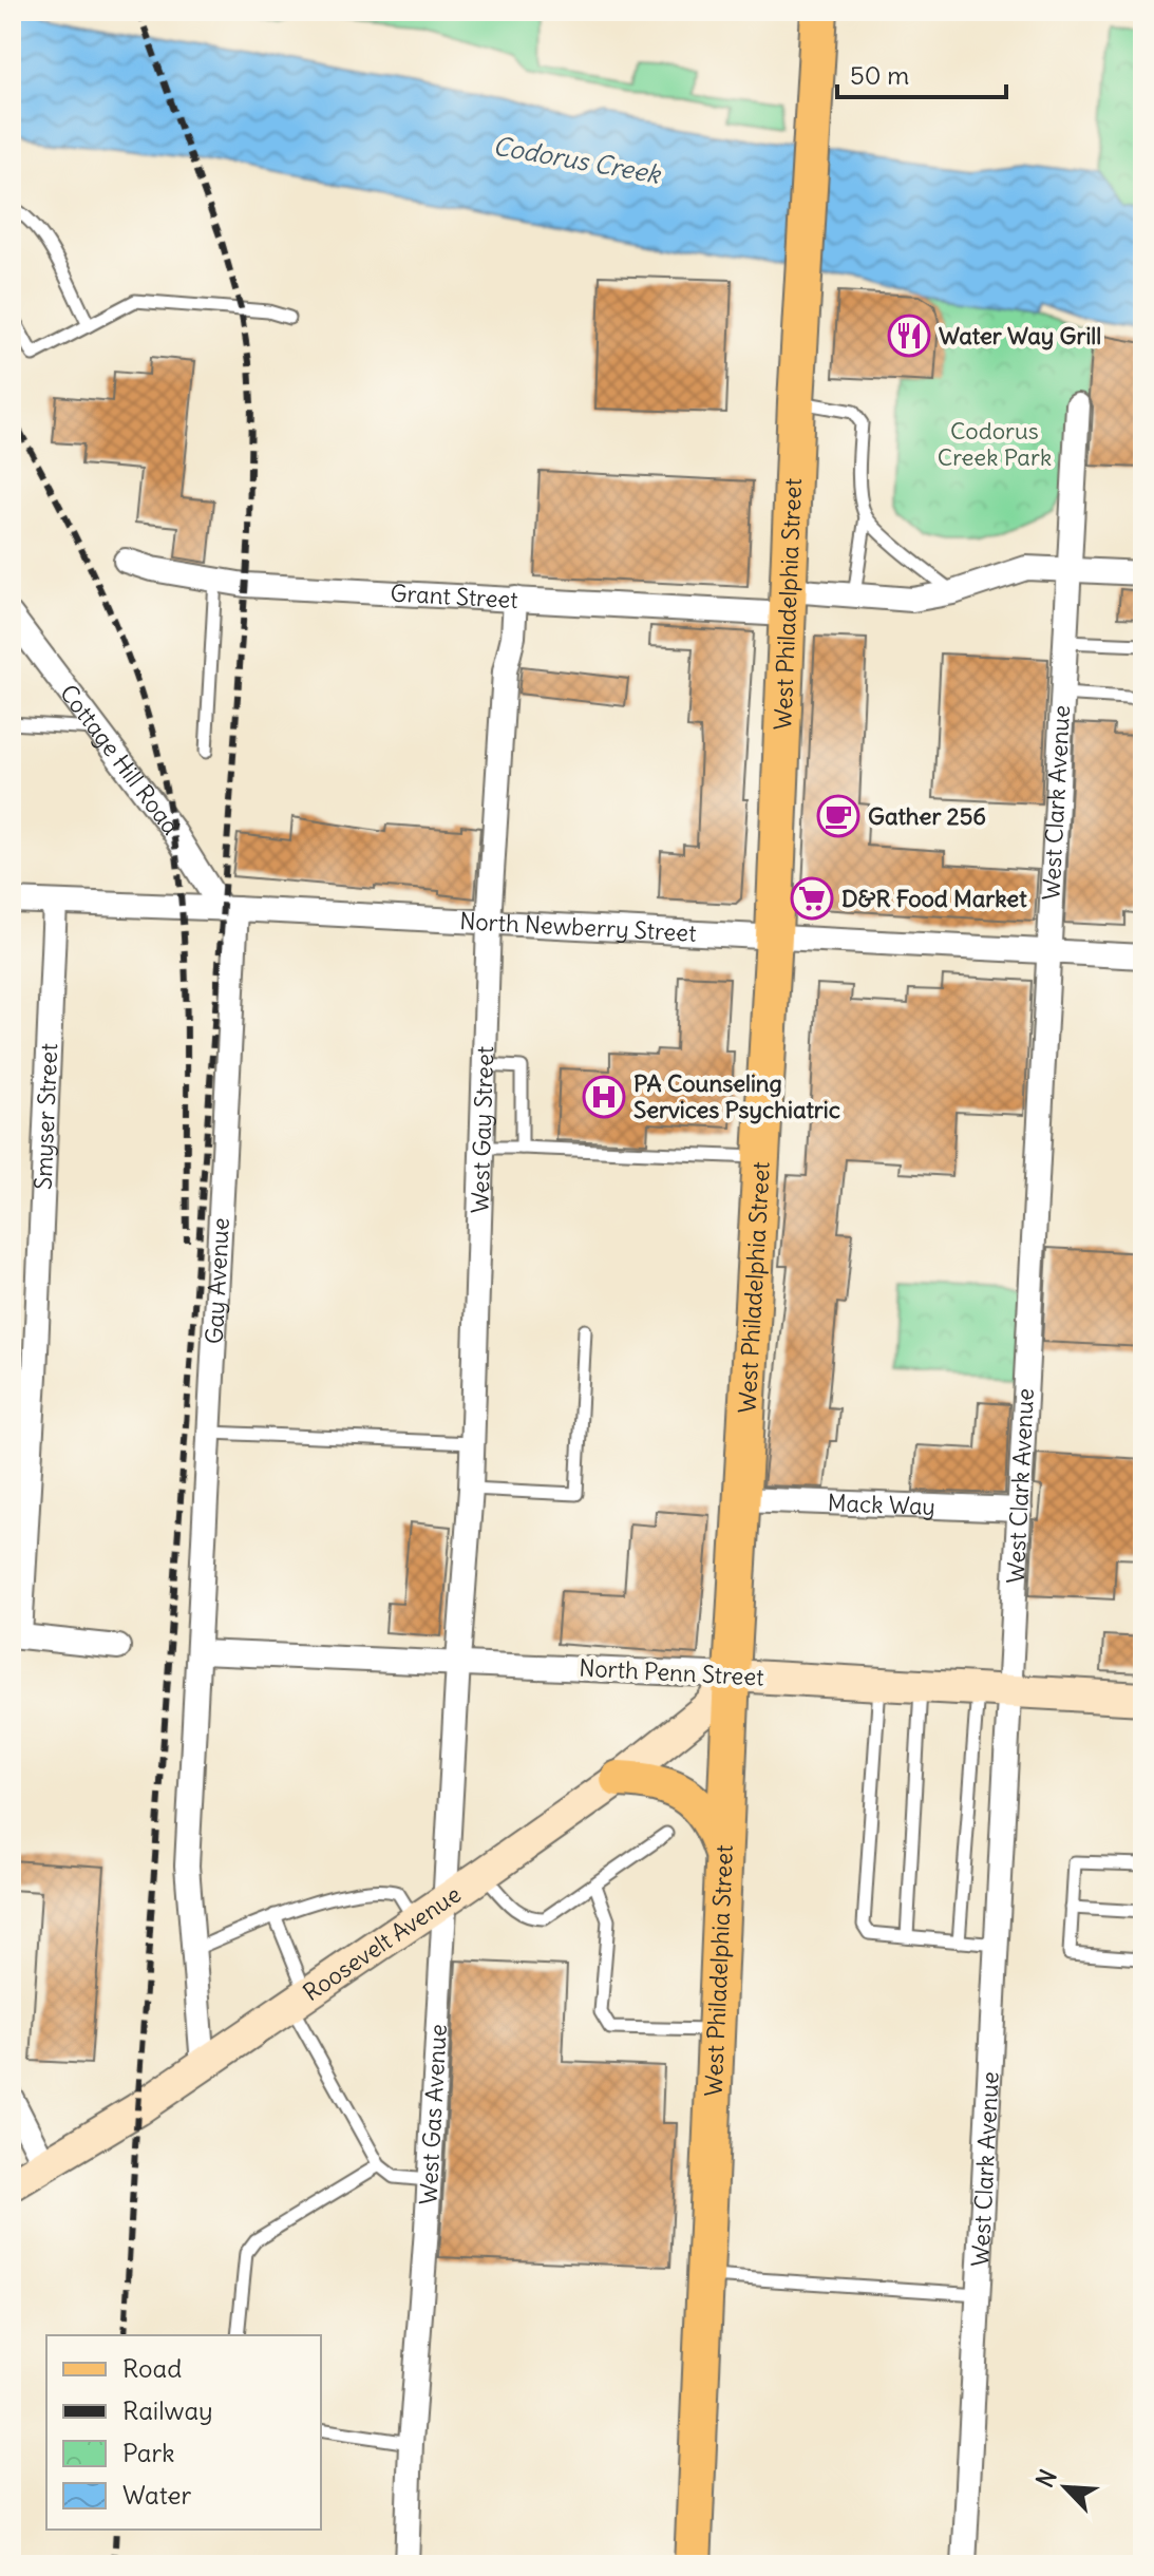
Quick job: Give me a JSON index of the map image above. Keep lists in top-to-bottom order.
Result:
{
  "streets": {
    "main road": ["West Philadelphia Street", "North Penn Street", "Roosevelt Avenue"],
    "street": [
      "Grant Street",
      "Cottage Hill Road",
      "West Clark Avenue",
      "North Newberry Street",
      "Smyser Street",
      "West Gay Street",
      "Gay Avenue",
      "Mack Way",
      "West Gas Avenue"
    ]
  },
  "crossings": [
    ["Grant Street", "West Philadelphia Street"],
    ["Grant Street", "West Clark Avenue"],
    ["Grant Street", "West Gay Street"],
    ["West Philadelphia Street", "North Newberry Street"],
    ["West Philadelphia Street", "Mack Way"],
    ["West Philadelphia Street", "North Penn Street"],
    ["West Philadelphia Street", "Roosevelt Avenue"],
    ["Cottage Hill Road", "North Newberry Street"],
    ["Cottage Hill Road", "Gay Avenue"],
    ["West Clark Avenue", "North Newberry Street"],
    ["West Clark Avenue", "Mack Way"],
    ["West Clark Avenue", "North Penn Street"],
    ["North Newberry Street", "Smyser Street"],
    ["North Newberry Street", "West Gay Street"],
    ["North Newberry Street", "Gay Avenue"],
    ["West Gay Street", "North Penn Street"],
    ["West Gay Street", "West Gas Avenue"],
    ["Gay Avenue", "North Penn Street"],
    ["Gay Avenue", "Roosevelt Avenue"],
    ["North Penn Street", "Roosevelt Avenue"],
    ["North Penn Street", "West Gas Avenue"],
    ["Roosevelt Avenue", "West Gas Avenue"]
  ],
  "water": ["Codorus Creek"],
  "parks": ["Codorus Creek Park"],
  "places": {
    "restaurant": ["Water Way Grill"],
    "cafe": ["Gather 256"],
    "supermarket": ["D&R Food Market"],
    "hospital": ["PA Counseling Services Psychiatric"]
  },
  "legend": [
    "Road",
    "Railway",
    "Park",
    "Water"
  ],
  "scale_bar": "50 m",
  "north": "top left"
}
